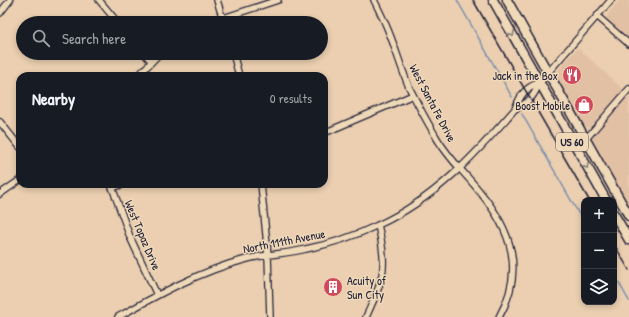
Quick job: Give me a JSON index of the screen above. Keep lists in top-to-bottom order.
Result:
{
  "streets": {
    "highway": ["US 60"],
    "street": ["West Santa Fe Drive", "West Topaz Drive", "North 111th Avenue"]
  },
  "crossings": [
    ["West Santa Fe Drive", "North 111th Avenue"],
    ["US 60", "North 111th Avenue"],
    ["West Topaz Drive", "North 111th Avenue"]
  ],
  "places": {
    "restaurant": ["Jack in the Box"],
    "shop": ["Boost Mobile"],
    "building": ["Acuity of Sun City"]
  },
  "page": {
    "search": "Search here",
    "heading": ["Nearby", "0 results"],
    "map_buttons": ["+", "−"]
  }
}
